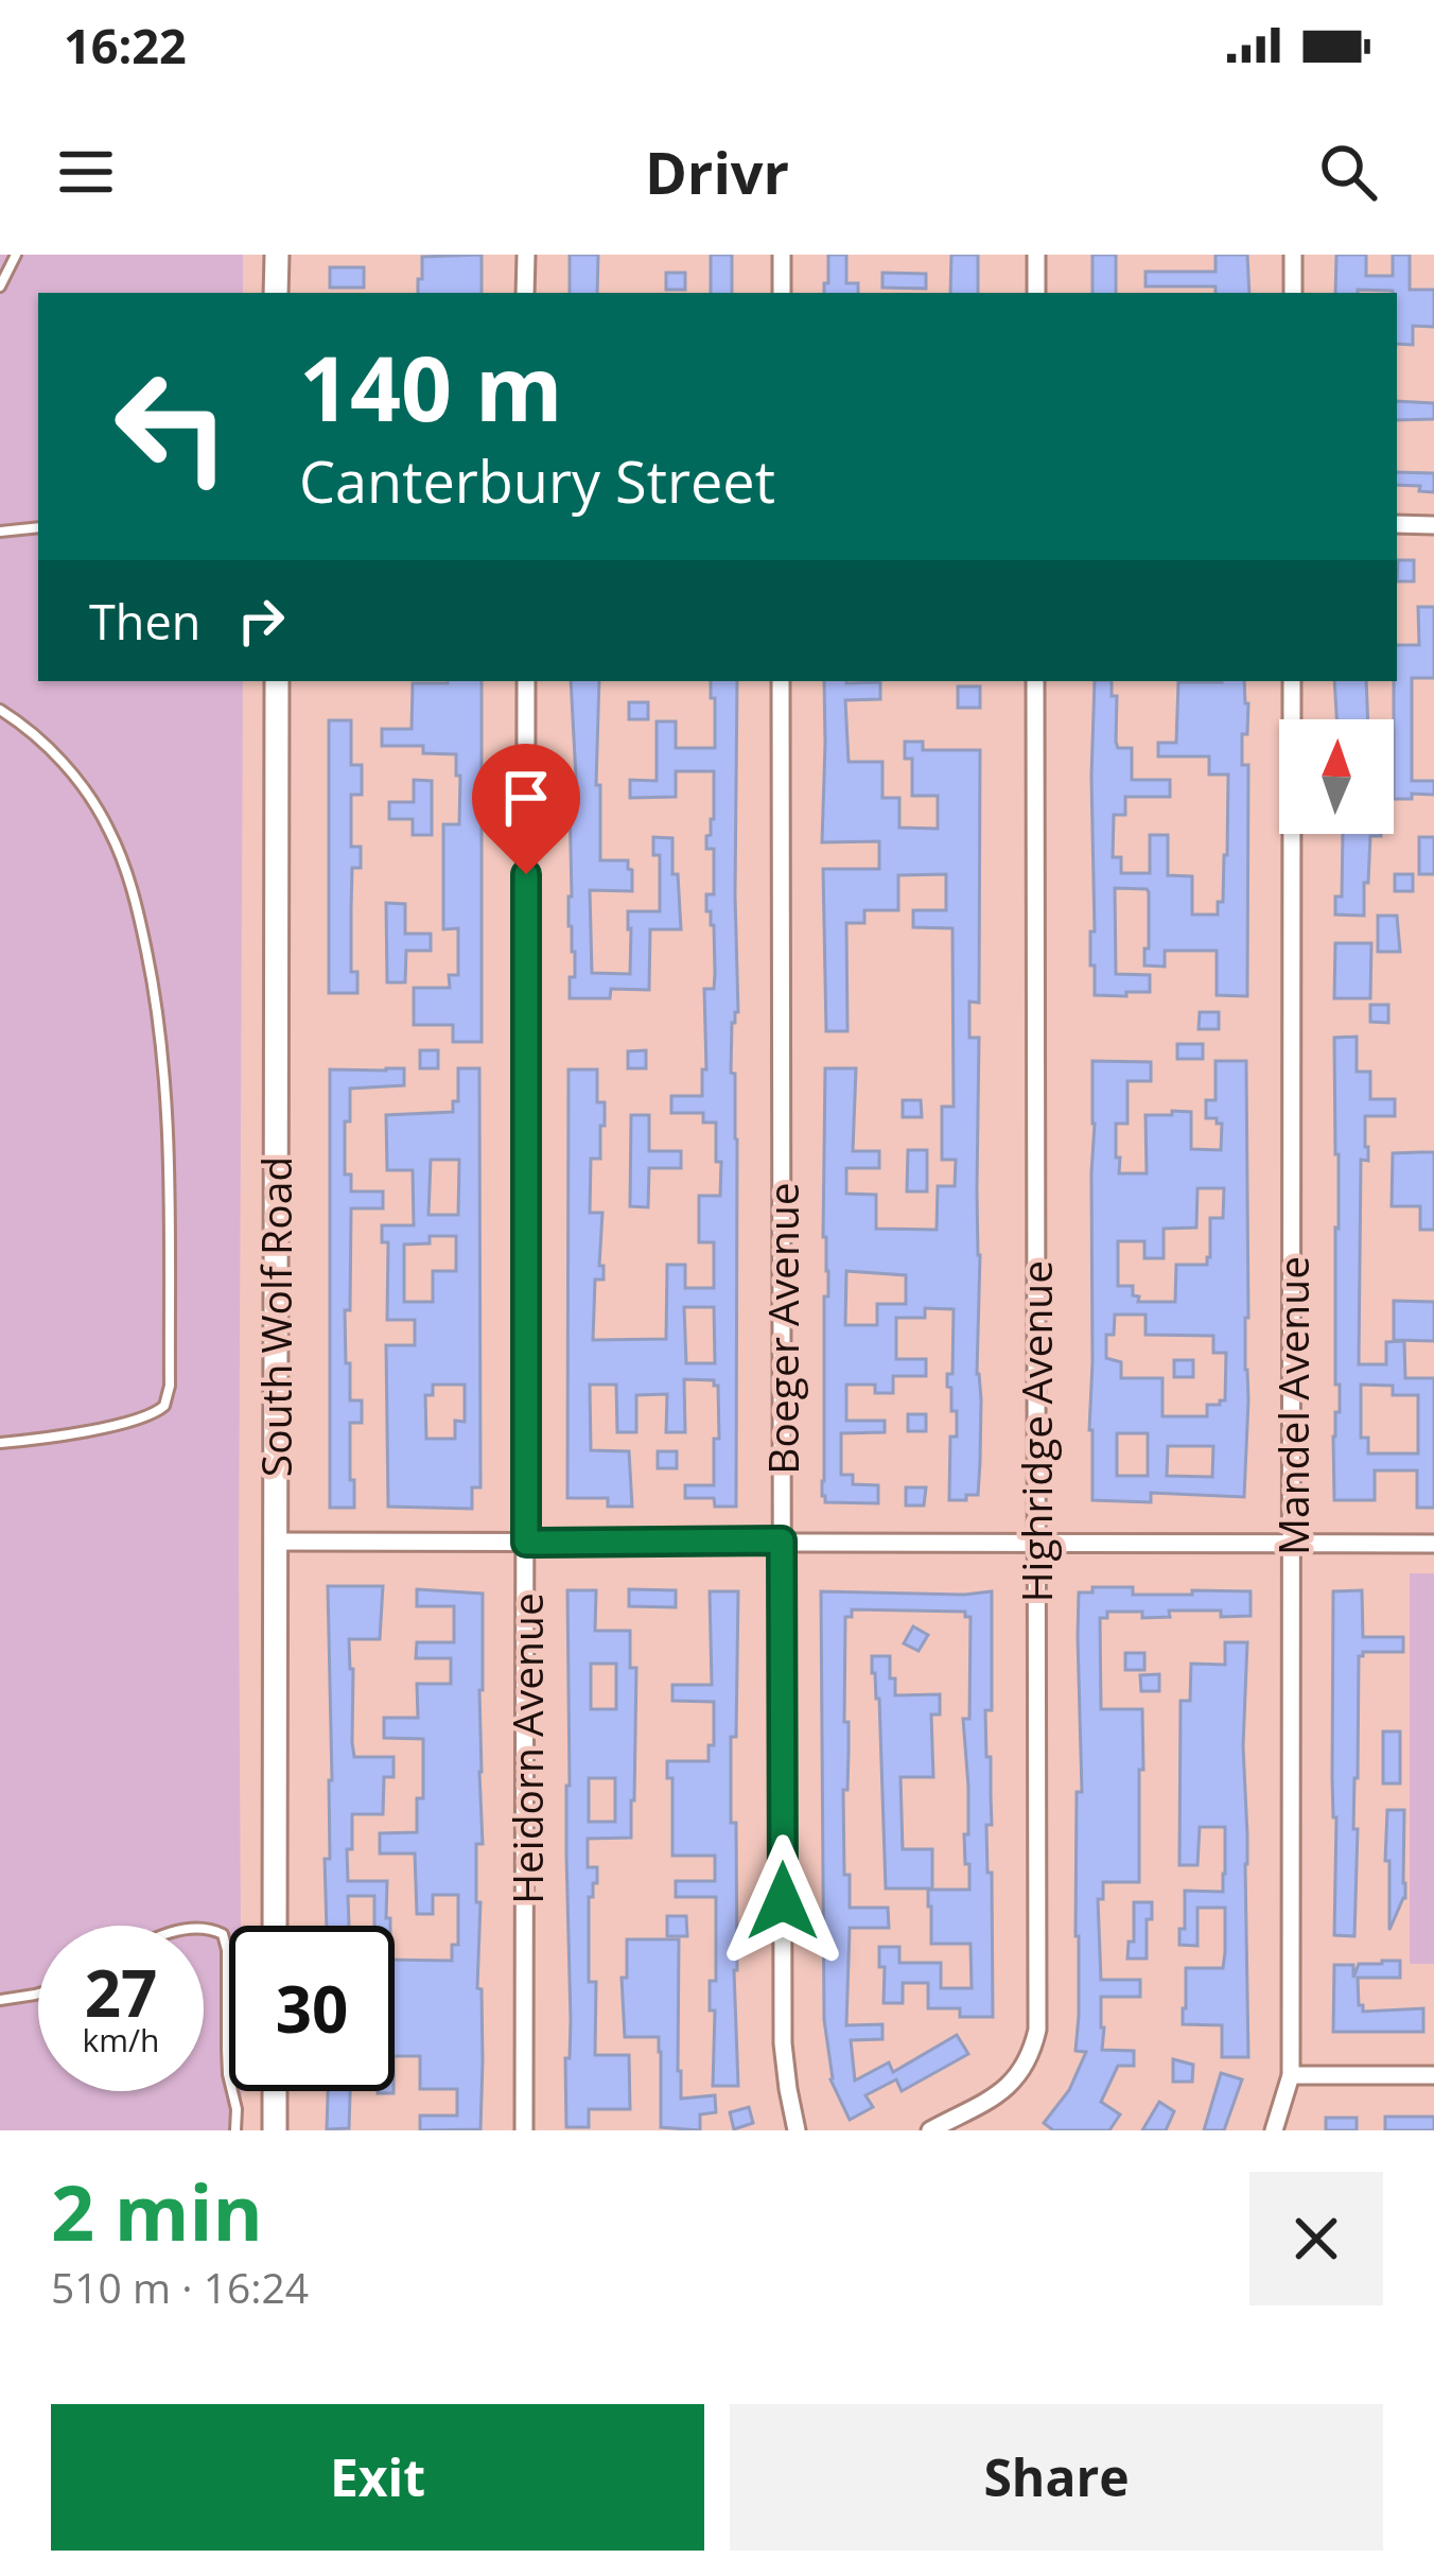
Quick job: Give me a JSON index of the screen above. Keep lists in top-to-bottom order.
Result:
{
  "streets": {
    "main road": ["South Wolf Road"],
    "street": [
      "Boeger Avenue",
      "Mandel Avenue",
      "Highridge Avenue",
      "Heidorn Avenue"
    ]
  },
  "north": "top",
  "page": {
    "status": "16:22",
    "header": "Drivr",
    "turn": ["140 m", "Canterbury Street"],
    "then": "Then",
    "speed": "27 km/h",
    "limit": "30",
    "heading": ["2 min", "510 m · 16:24"],
    "buttons": ["Exit", "Share"]
  }
}
